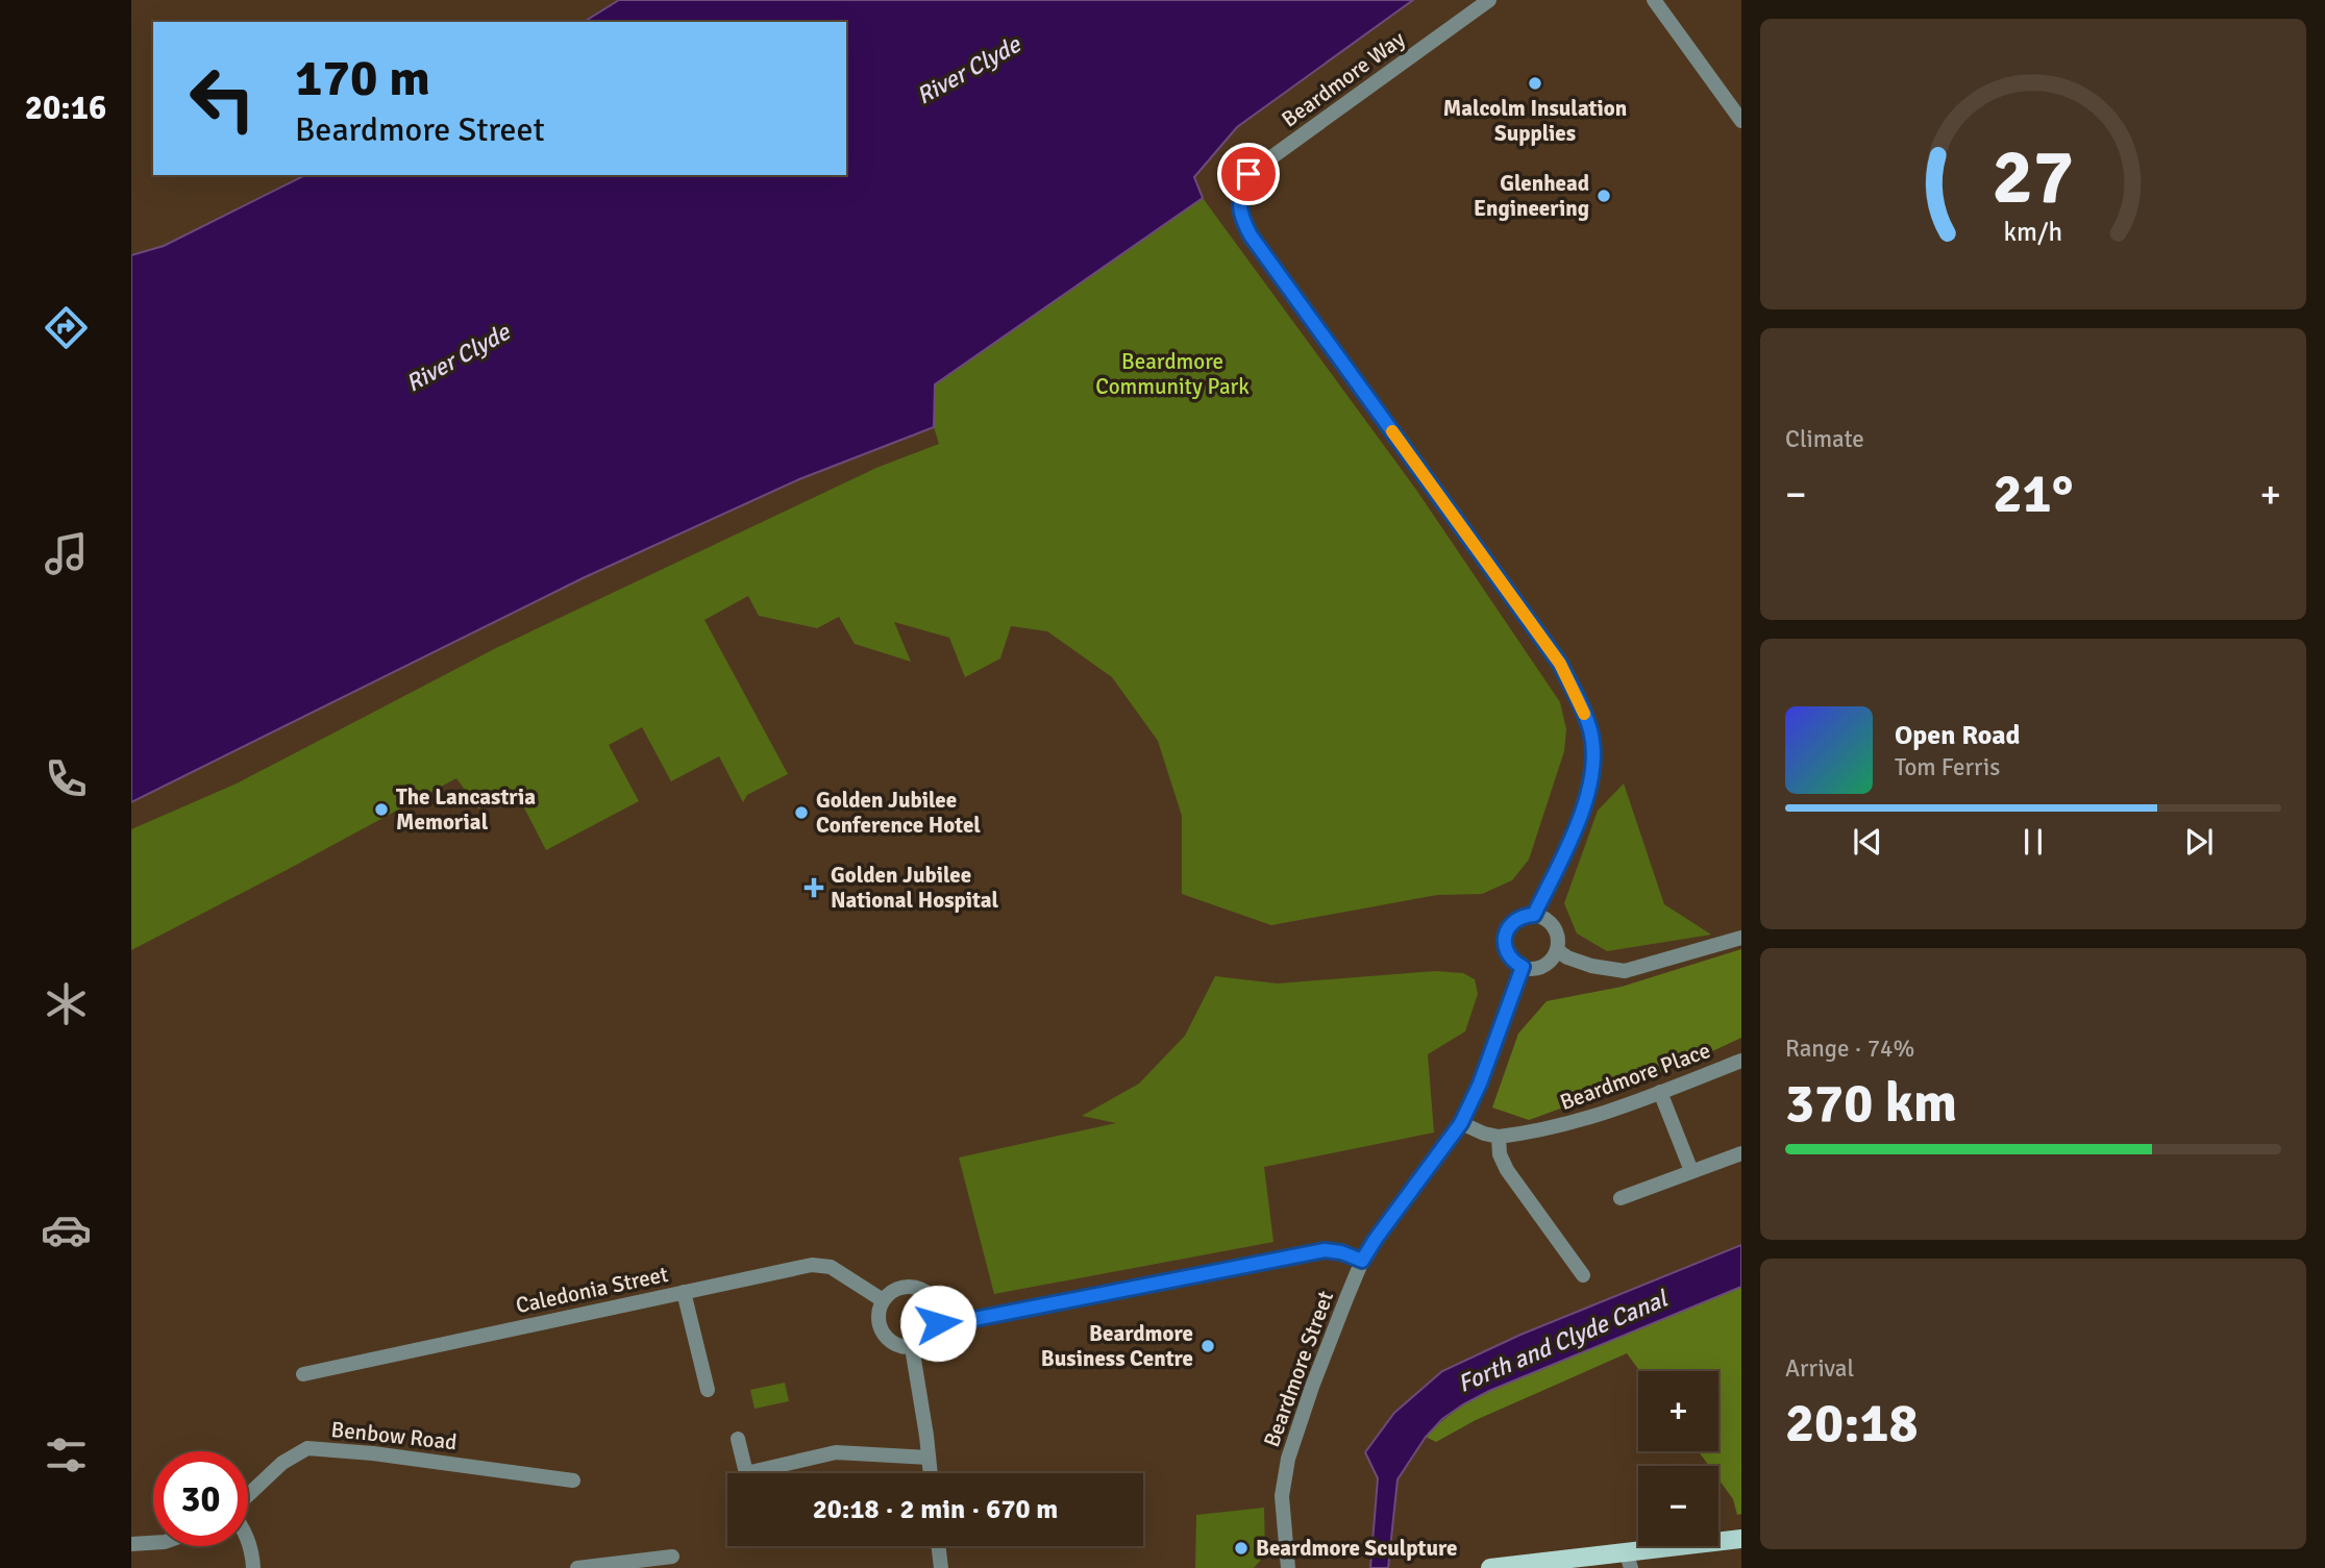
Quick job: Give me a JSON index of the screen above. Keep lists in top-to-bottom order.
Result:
{
  "streets": {
    "street": [
      "Beardmore Way",
      "Beardmore Place",
      "Caledonia Street",
      "Beardmore Street",
      "Benbow Road"
    ]
  },
  "crossings": [
    ["Beardmore Way", "Beardmore Street"]
  ],
  "water": ["River Clyde", "Forth and Clyde Canal"],
  "parks": ["Beardmore Community Park"],
  "places": {
    "other": [
      "Malcolm Insulation Supplies",
      "Glenhead Engineering",
      "The Lancastria Memorial",
      "Golden Jubilee Conference Hotel",
      "Beardmore Business Centre",
      "Beardmore Sculpture"
    ],
    "health": ["Golden Jubilee National Hospital"]
  },
  "page": {
    "tabs": "20:16",
    "turn": ["170 m", "Beardmore Street"],
    "tile": [
      "Climate",
      ["Range · 74%", "370 km"],
      ["Arrival", "20:18"]
    ],
    "heat": ["−", "21°", "+"],
    "song": ["Open Road", "Tom Ferris"],
    "map_buttons": ["+", "−"],
    "limit": "30",
    "trip": "20:18 · 2 min · 670 m",
    "gauge": ["27", "km/h"]
  }
}
